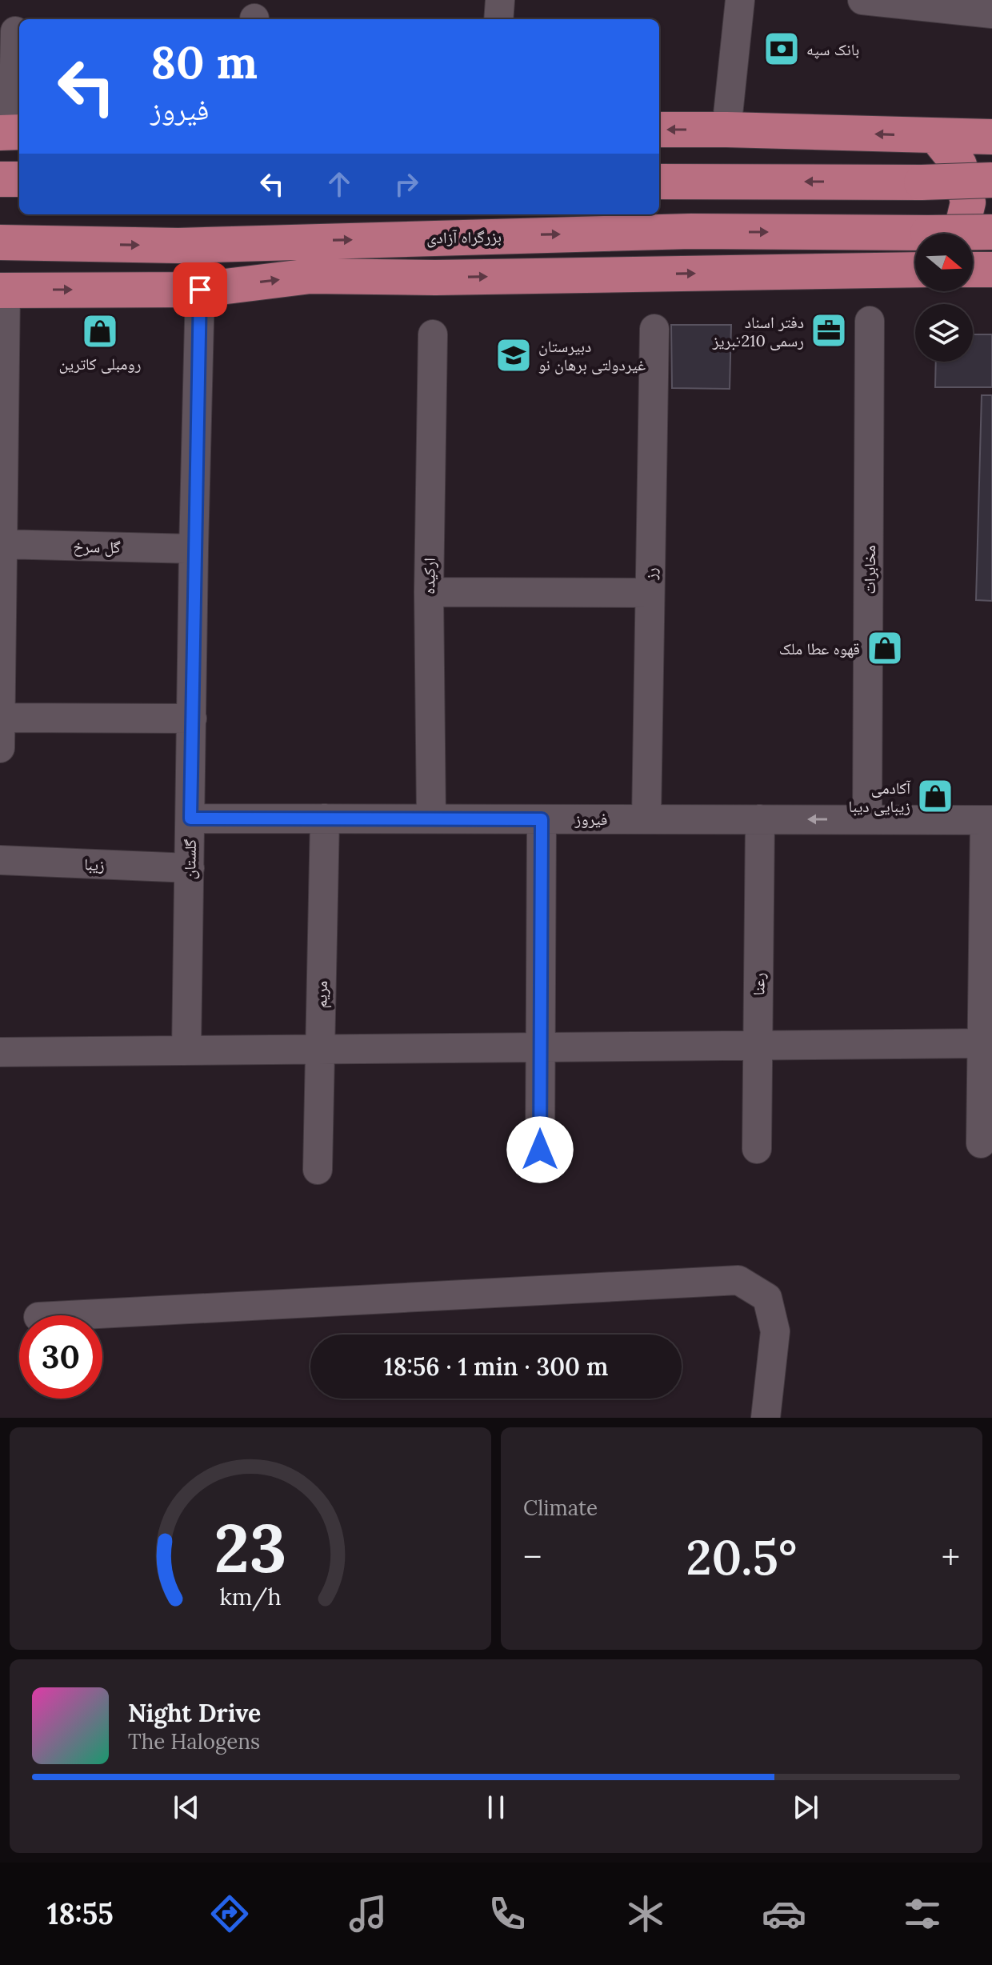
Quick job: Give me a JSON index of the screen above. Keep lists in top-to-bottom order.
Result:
{
  "streets": {
    "highway": ["بزرگراه آزادی"],
    "street": [
      "گل سرخ",
      "مخابرات",
      "رز",
      "ارکیده",
      "فیروز",
      "گلستان",
      "زیبا",
      "رعنا",
      "مریم"
    ]
  },
  "crossings": [
    ["گل سرخ", "گلستان"],
    ["مخابرات", "فیروز"],
    ["رز", "فیروز"],
    ["ارکیده", "فیروز"],
    ["فیروز", "گلستان"],
    ["فیروز", "رعنا"],
    ["فیروز", "مریم"],
    ["گلستان", "زیبا"]
  ],
  "places": {
    "bank": ["بانک سپه"],
    "office": ["دفتر اسناد رسمی 210تبریز"],
    "shop": ["رومبلی کاترین", "قهوه عطا ملک", "آکادمی زیبایی دیبا"],
    "school or university": ["دبیرستان غیردولتی برهان نو"]
  },
  "north": "right",
  "page": {
    "turn": ["80 m", "فیروز"],
    "limit": "30",
    "trip": "18:56 · 1 min · 300 m",
    "tile": "Climate",
    "heat": ["−", "20.5°", "+"],
    "song": ["Night Drive", "The Halogens"],
    "tabs": "18:55",
    "gauge": ["23", "km/h"]
  }
}
